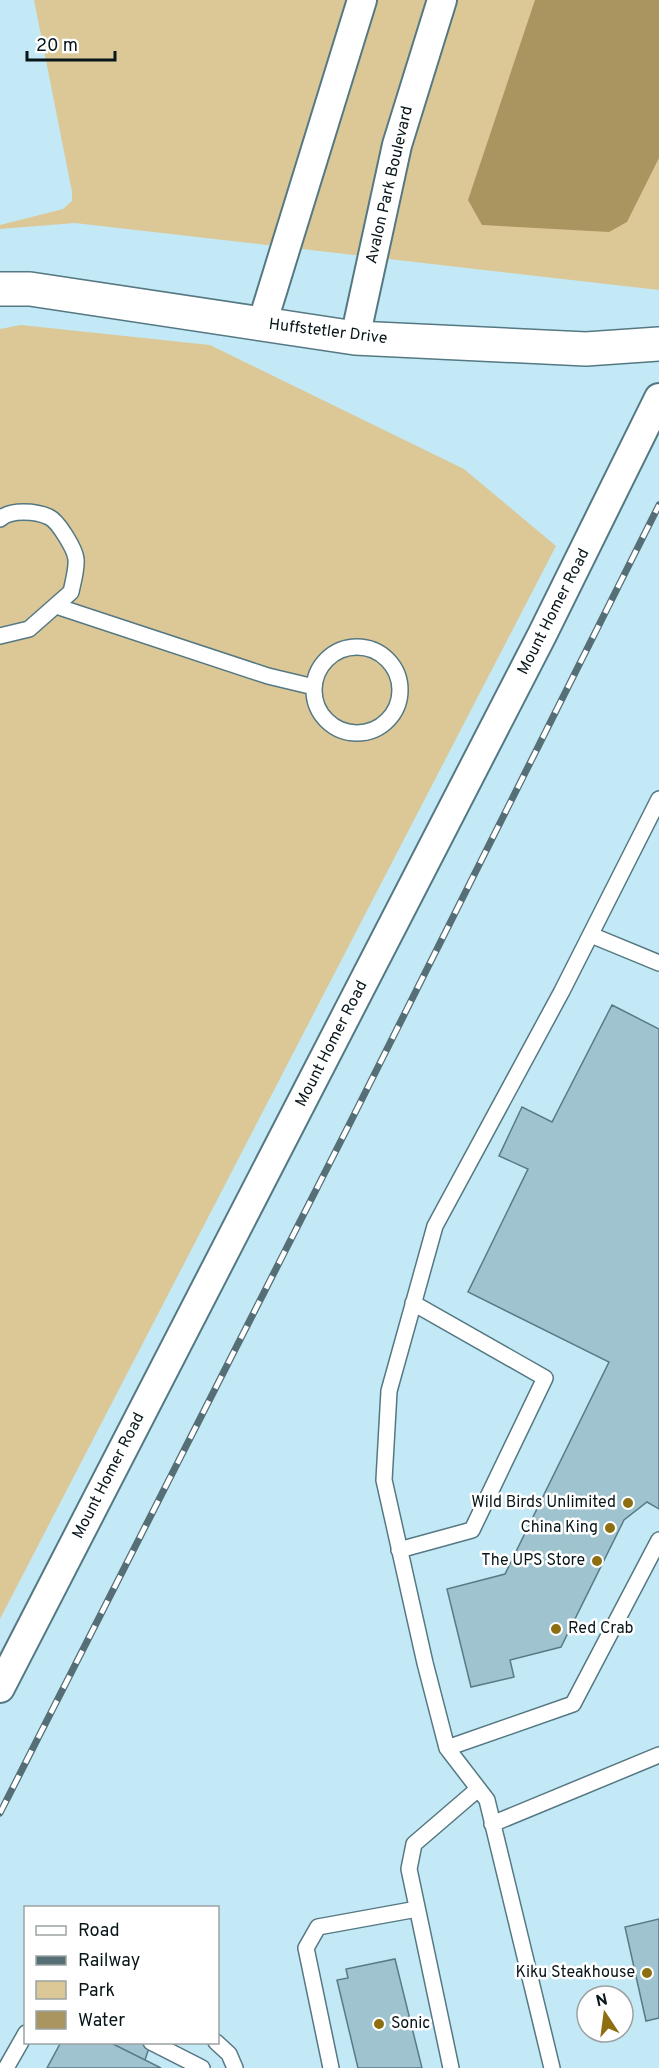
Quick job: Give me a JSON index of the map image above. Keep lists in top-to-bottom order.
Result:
{
  "streets": {
    "street": ["Avalon Park Boulevard", "Huffstetler Drive", "Mount Homer Road"]
  },
  "crossings": [
    ["Avalon Park Boulevard", "Huffstetler Drive"]
  ],
  "places": [
    "Wild Birds Unlimited",
    "China King",
    "The UPS Store",
    "Red Crab",
    "Kiku Steakhouse",
    "Sonic"
  ],
  "legend": [
    "Road",
    "Railway",
    "Park",
    "Water"
  ],
  "scale_bar": "20 m",
  "north": "top"
}
